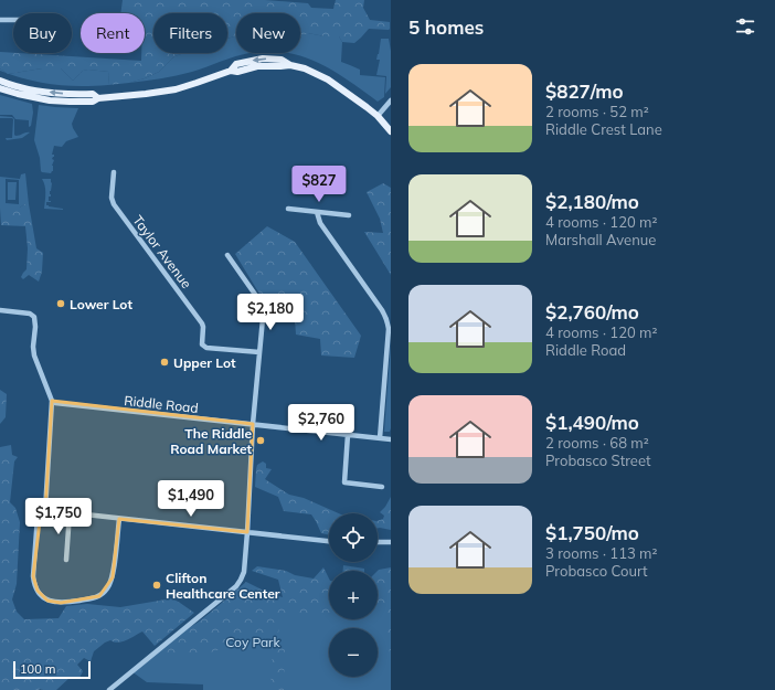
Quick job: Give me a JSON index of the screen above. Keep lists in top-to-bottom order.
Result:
{
  "streets": {
    "street": ["Taylor Avenue", "Riddle Road"]
  },
  "parks": ["Coy Park"],
  "places": [
    "Lower Lot",
    "Upper Lot",
    "The Riddle Road Market",
    "Clifton Healthcare Center"
  ],
  "scale_bar": "100 m",
  "page": {
    "heading": "5 homes",
    "chip": [
      "Buy",
      "Rent",
      "Filters",
      "New"
    ],
    "list": [
      {
        "name": "$827/mo",
        "note": "2 rooms · 52 m² · Riddle Crest Lane"
      },
      {
        "name": "$2,180/mo",
        "note": "4 rooms · 120 m² · Marshall Avenue"
      },
      {
        "name": "$2,760/mo",
        "note": "4 rooms · 120 m² · Riddle Road"
      },
      {
        "name": "$1,490/mo",
        "note": "2 rooms · 68 m² · Probasco Street"
      },
      {
        "name": "$1,750/mo",
        "note": "3 rooms · 113 m² · Probasco Court"
      }
    ],
    "price": [
      "$827",
      "$2,180",
      "$2,760",
      "$1,490",
      "$1,750"
    ],
    "map_buttons": ["+", "−"],
    "scale": "100 m"
  }
}
